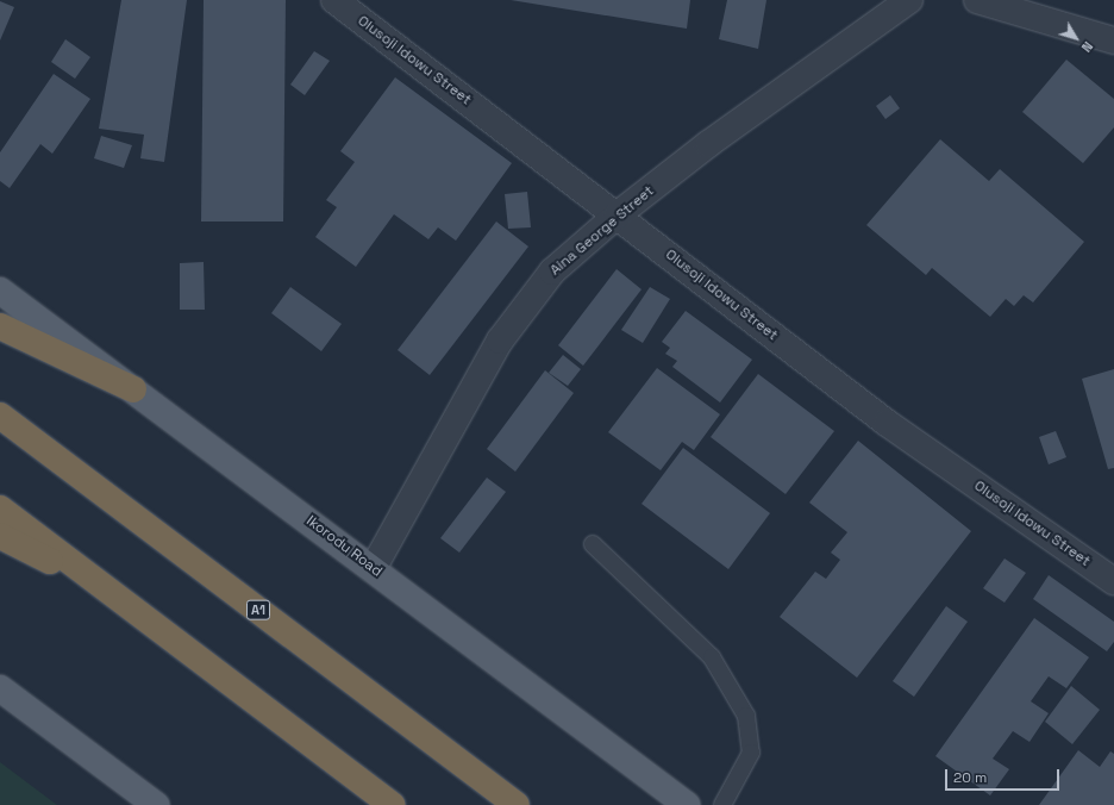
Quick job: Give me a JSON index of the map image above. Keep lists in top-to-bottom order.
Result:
{
  "streets": {
    "highway": ["A1"],
    "main road": ["Ikorodu Road"],
    "street": ["Olusoji Idowu Street", "Aina George Street"]
  },
  "crossings": [
    ["Olusoji Idowu Street", "Aina George Street"],
    ["Aina George Street", "Ikorodu Road"]
  ],
  "scale_bar": "20 m",
  "north": "bottom right"
}
